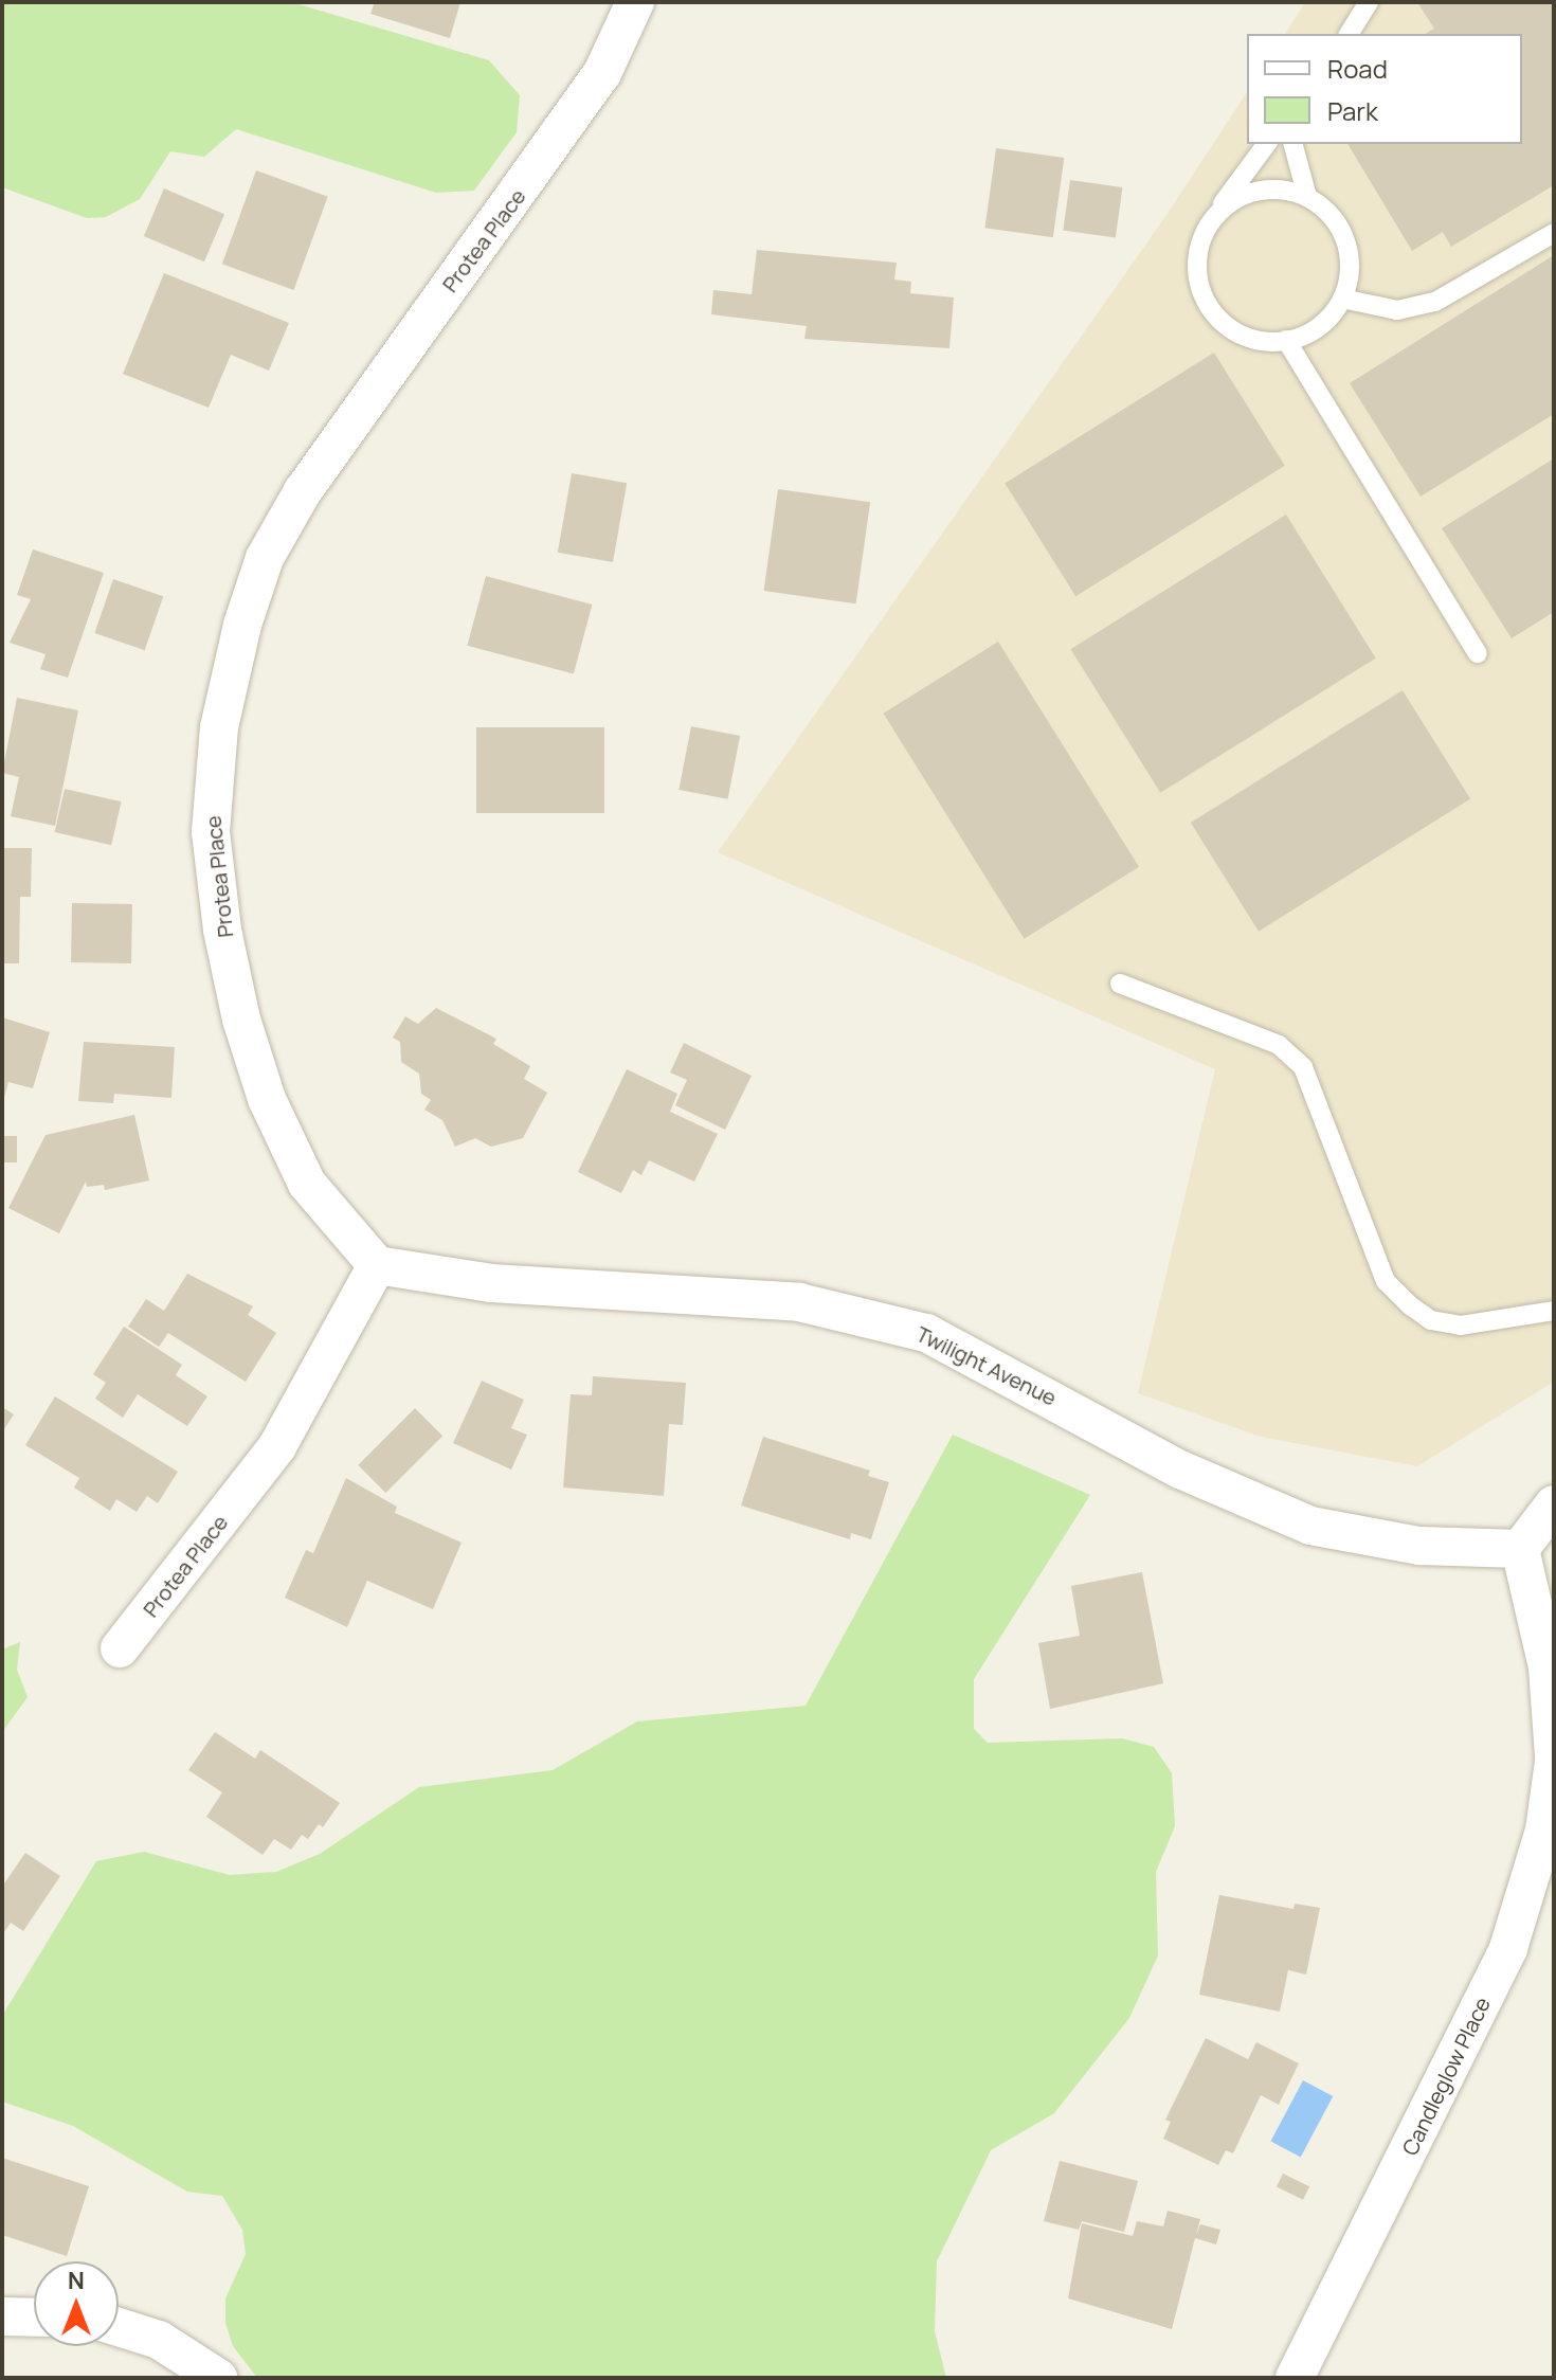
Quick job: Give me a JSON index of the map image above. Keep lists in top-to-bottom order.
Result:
{
  "streets": {
    "street": ["Protea Place", "Twilight Avenue", "Candleglow Place"]
  },
  "crossings": [
    ["Protea Place", "Twilight Avenue"],
    ["Twilight Avenue", "Candleglow Place"]
  ],
  "legend": ["Road", "Park"],
  "north": "top"
}
